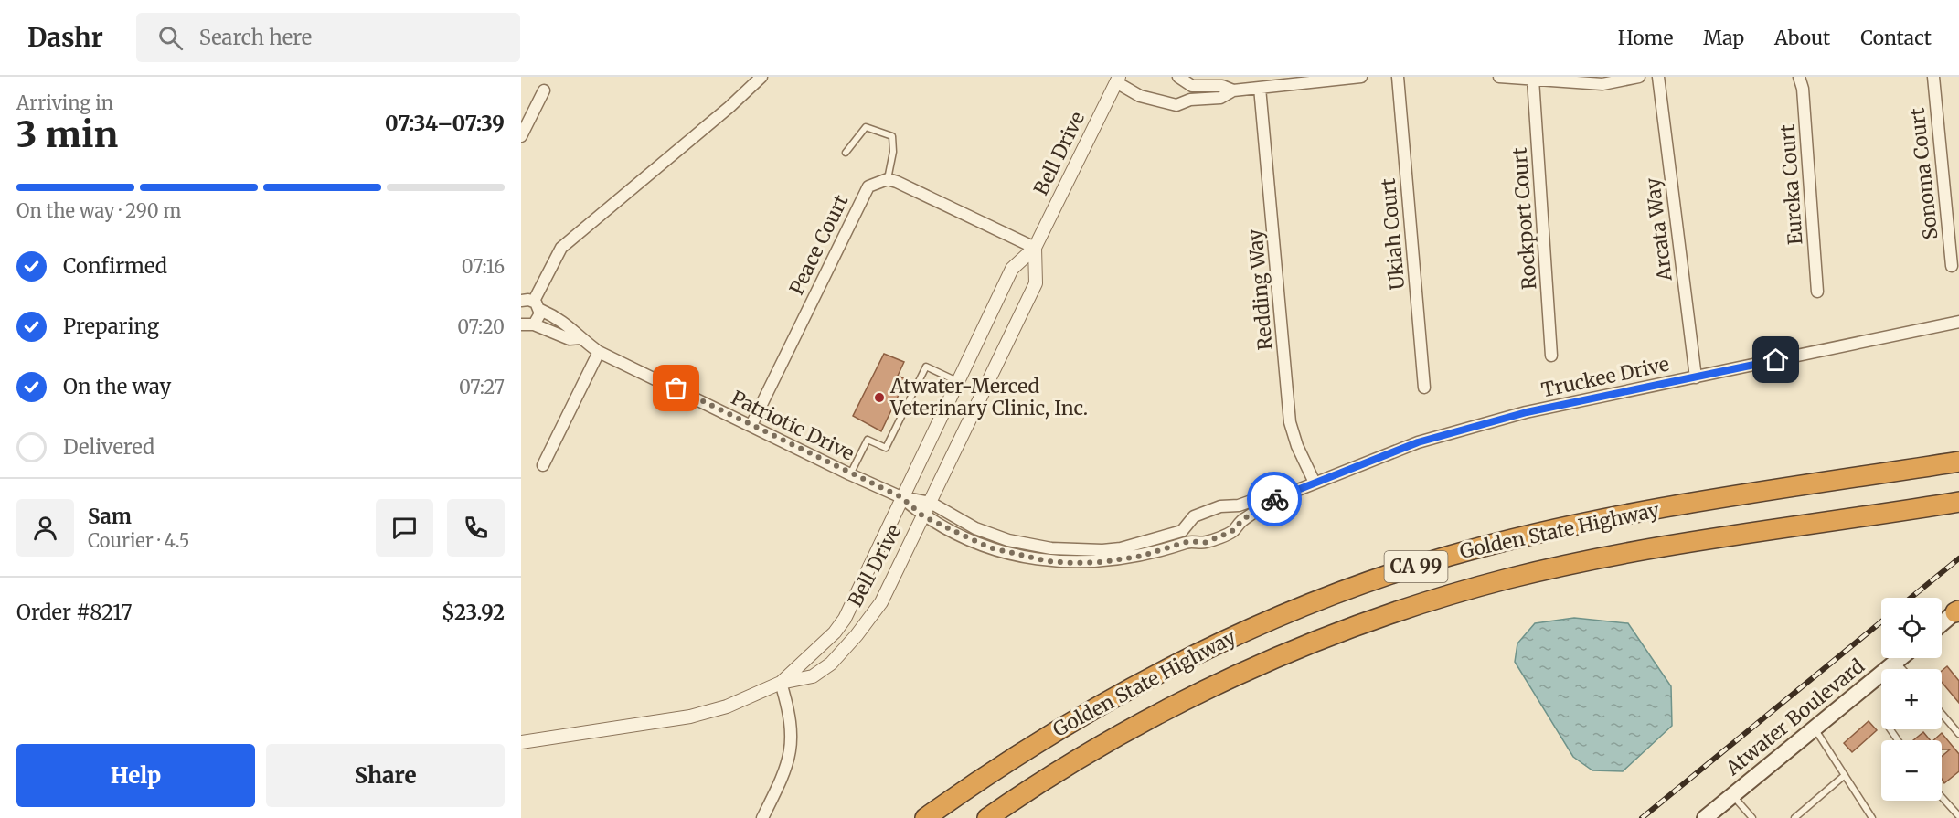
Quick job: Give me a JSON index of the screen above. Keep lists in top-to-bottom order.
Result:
{
  "streets": {
    "highway": ["Golden State Highway", "CA 99"],
    "main road": ["Atwater Boulevard"],
    "street": [
      "Bell Drive",
      "Sonoma Court",
      "Eureka Court",
      "Rockport Court",
      "Arcata Way",
      "Ukiah Court",
      "Peace Court",
      "Redding Way",
      "Truckee Drive",
      "Patriotic Drive"
    ]
  },
  "crossings": [
    ["Bell Drive", "Truckee Drive"],
    ["Bell Drive", "Patriotic Drive"],
    ["Arcata Way", "Truckee Drive"],
    ["Peace Court", "Patriotic Drive"],
    ["Redding Way", "Truckee Drive"],
    ["Truckee Drive", "Patriotic Drive"]
  ],
  "places": ["Atwater-Merced Veterinary Clinic, Inc."],
  "page": {
    "header": "Dashr",
    "search": "Search here",
    "nav": [
      "Home",
      "Map",
      "About",
      "Contact"
    ],
    "heading": ["3 min", "Arriving in", "07:34–07:39"],
    "panel": [
      "Sam",
      "Courier · 4.5",
      "Order #8217",
      "$23.92"
    ],
    "bar": "On the way · 290 m",
    "list": [
      ["Confirmed", "07:16"],
      ["Preparing", "07:20"],
      ["On the way", "07:27"],
      "Delivered"
    ],
    "map_buttons": ["+", "−"],
    "buttons": ["Help", "Share"]
  }
}
